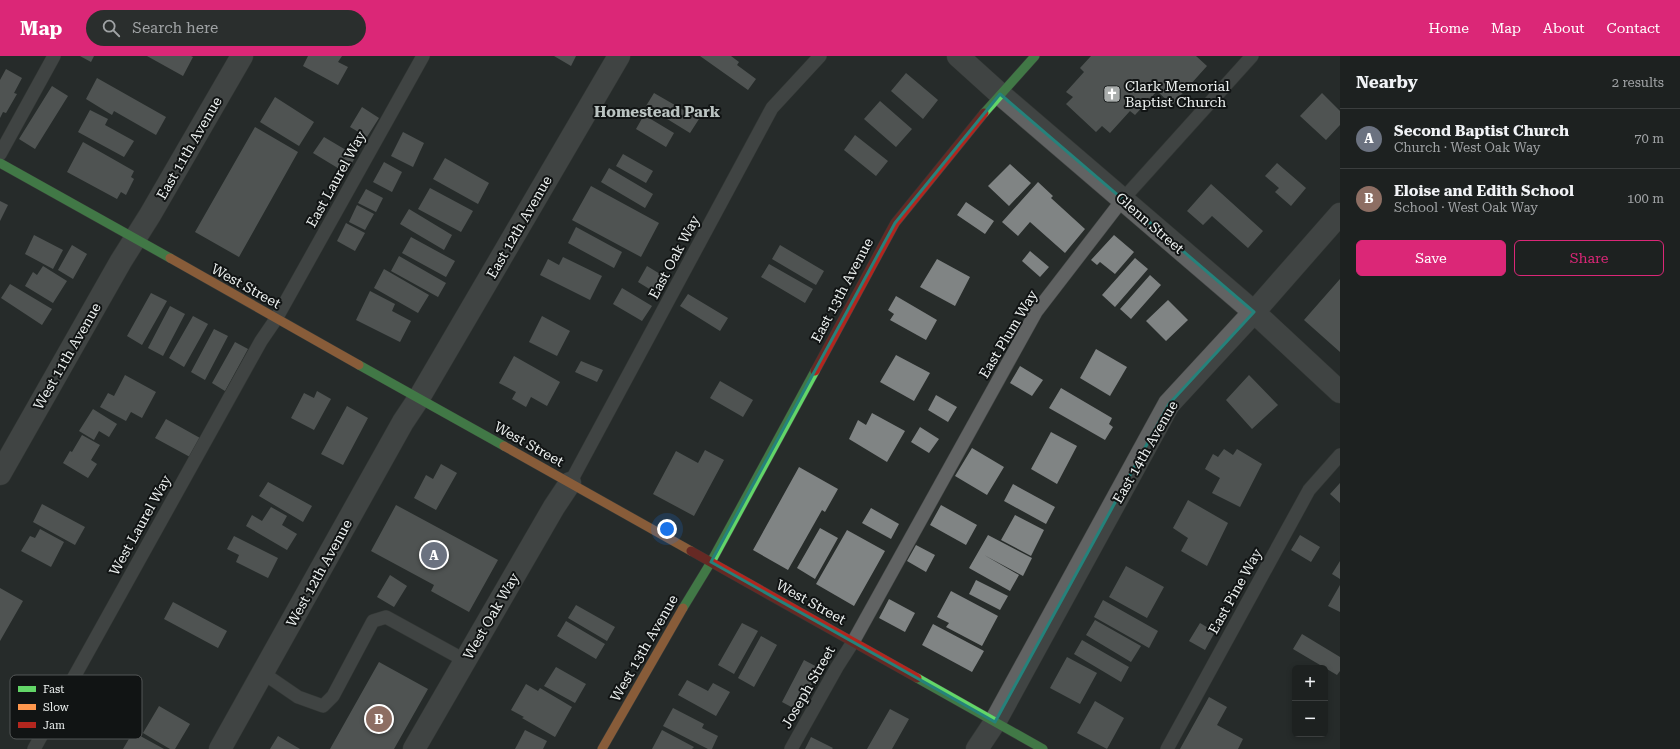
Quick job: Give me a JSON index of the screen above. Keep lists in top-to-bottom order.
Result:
{
  "streets": {
    "main road": ["West Street", "East 13th Avenue", "West 13th Avenue"],
    "street": [
      "East 11th Avenue",
      "Glenn Street",
      "East 12th Avenue",
      "West 11th Avenue",
      "East 14th Avenue",
      "West 12th Avenue",
      "West Oak Way"
    ],
    "lane": [
      "East Laurel Way",
      "East Oak Way",
      "East Plum Way",
      "West Laurel Way",
      "East Pine Way",
      "Joseph Street"
    ]
  },
  "crossings": [
    ["East 11th Avenue", "West Street"],
    ["East 11th Avenue", "West 11th Avenue"],
    ["East Laurel Way", "West Street"],
    ["East Laurel Way", "West Laurel Way"],
    ["Glenn Street", "East 13th Avenue"],
    ["Glenn Street", "East Plum Way"],
    ["Glenn Street", "East 14th Avenue"],
    ["East 12th Avenue", "West Street"],
    ["East 12th Avenue", "West 12th Avenue"],
    ["East Oak Way", "West Street"],
    ["East Oak Way", "West Oak Way"],
    ["West Street", "East 13th Avenue"],
    ["West Street", "East Plum Way"],
    ["West Street", "West 11th Avenue"],
    ["West Street", "East 14th Avenue"],
    ["West Street", "West Laurel Way"],
    ["West Street", "West 12th Avenue"],
    ["West Street", "West Oak Way"],
    ["West Street", "West 13th Avenue"],
    ["West Street", "Joseph Street"],
    ["East 13th Avenue", "West 13th Avenue"],
    ["East Plum Way", "Joseph Street"]
  ],
  "districts": ["Homestead Park"],
  "places": {
    "church": ["Clark Memorial Baptist Church"]
  },
  "legend": ["Fast", "Slow", "Jam"],
  "page": {
    "header": "Map",
    "search": "Search here",
    "nav": [
      "Home",
      "Map",
      "About",
      "Contact"
    ],
    "heading": ["Nearby", "2 results"],
    "list": [
      {
        "mark": "A",
        "name": "Second Baptist Church",
        "note": "Church · West Oak Way",
        "value": "70 m"
      },
      {
        "mark": "B",
        "name": "Eloise and Edith School",
        "note": "School · West Oak Way",
        "value": "100 m"
      }
    ],
    "buttons": ["Save", "Share"],
    "pins": ["A", "B"],
    "map_buttons": ["+", "−"]
  }
}
